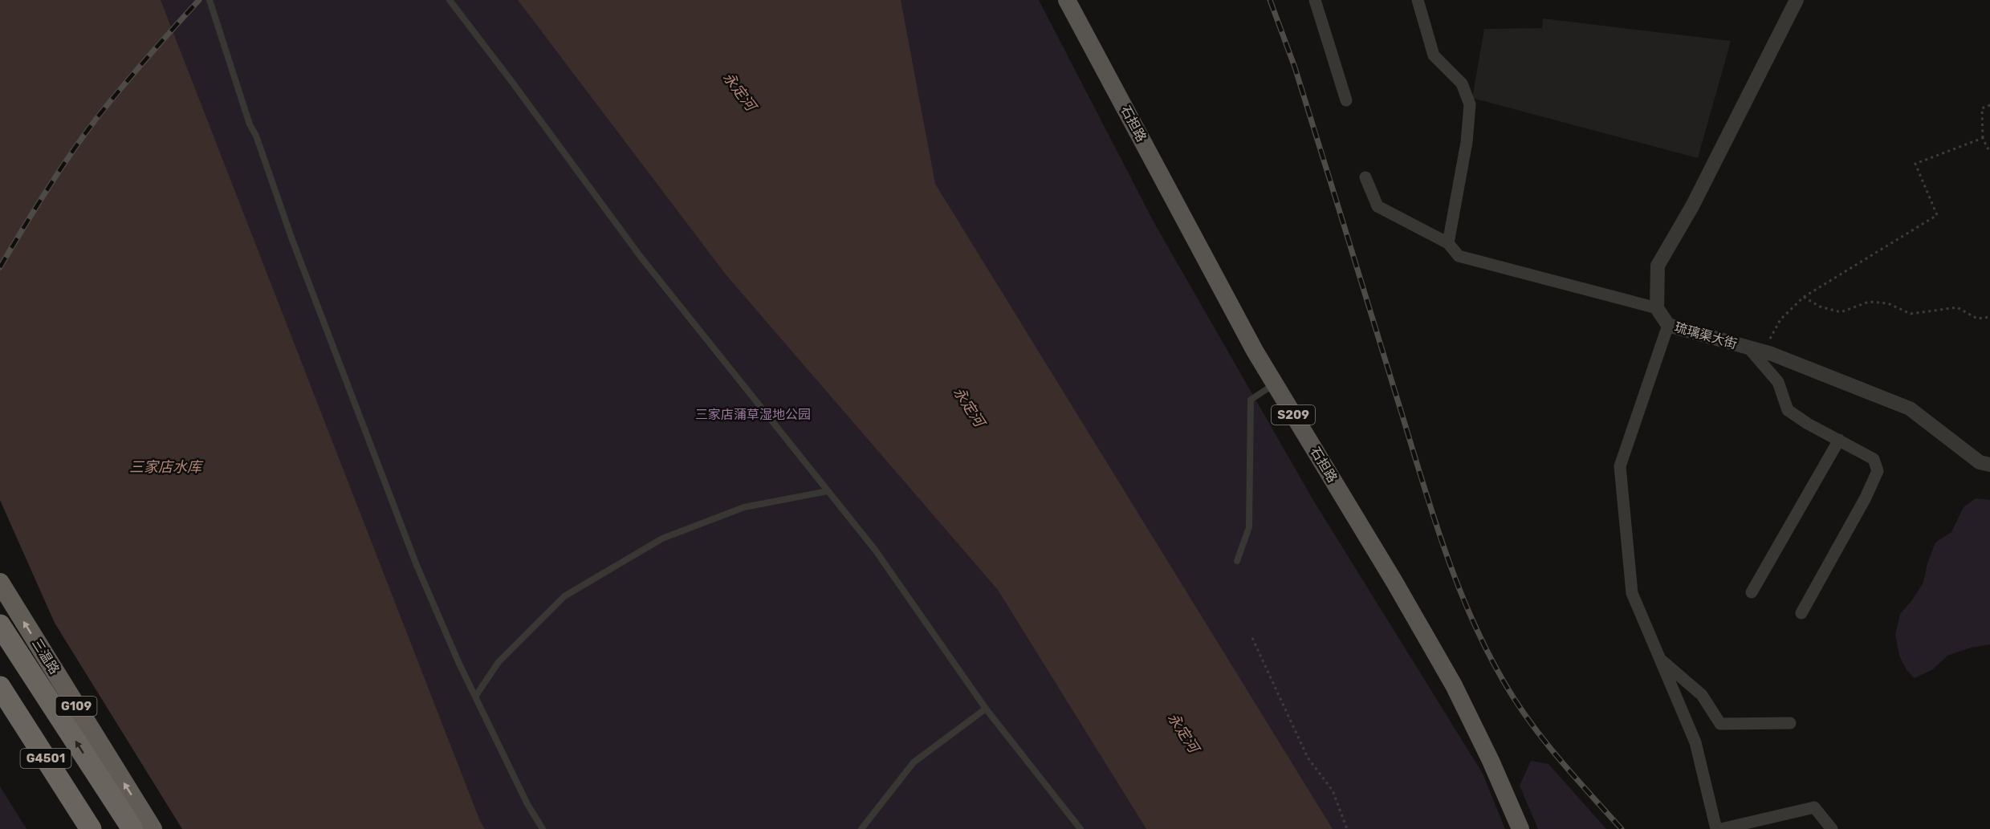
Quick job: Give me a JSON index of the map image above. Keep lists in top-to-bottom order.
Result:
{
  "streets": {
    "highway": ["三温路", "G109", "G4501"],
    "main road": ["石担路", "S209"],
    "street": ["琉璃渠大街"]
  },
  "water": ["永定河", "三家店水库"],
  "parks": ["三家店蒲草湿地公园"]
}
